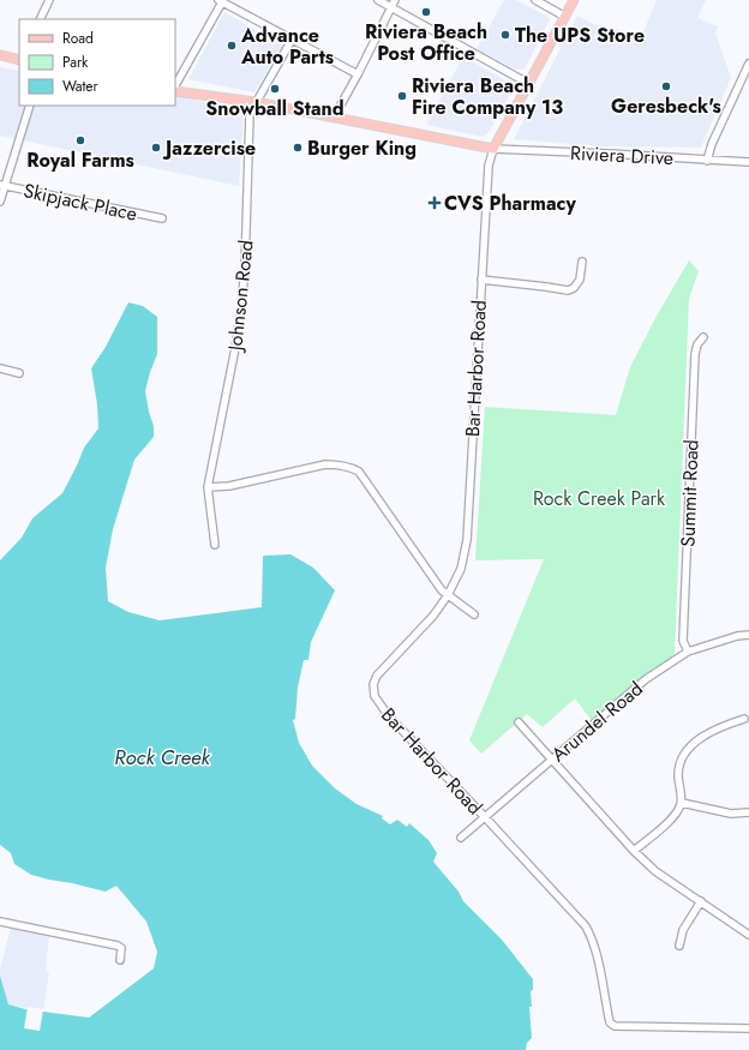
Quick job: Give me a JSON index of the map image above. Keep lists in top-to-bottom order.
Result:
{
  "streets": {
    "street": [
      "Riviera Drive",
      "Skipjack Place",
      "Johnson Road",
      "Bar Harbor Road",
      "Summit Road",
      "Arundel Road"
    ]
  },
  "crossings": [
    ["Riviera Drive", "Bar Harbor Road"],
    ["Bar Harbor Road", "Arundel Road"],
    ["Summit Road", "Arundel Road"]
  ],
  "water": ["Rock Creek"],
  "parks": ["Rock Creek Park"],
  "places": {
    "other": [
      "Riviera Beach Post Office",
      "The UPS Store",
      "Advance Auto Parts",
      "Geresbeck's",
      "Snowball Stand",
      "Riviera Beach Fire Company 13",
      "Royal Farms",
      "Jazzercise",
      "Burger King"
    ],
    "health": ["CVS Pharmacy"]
  },
  "legend": ["Road", "Park", "Water"]
}
